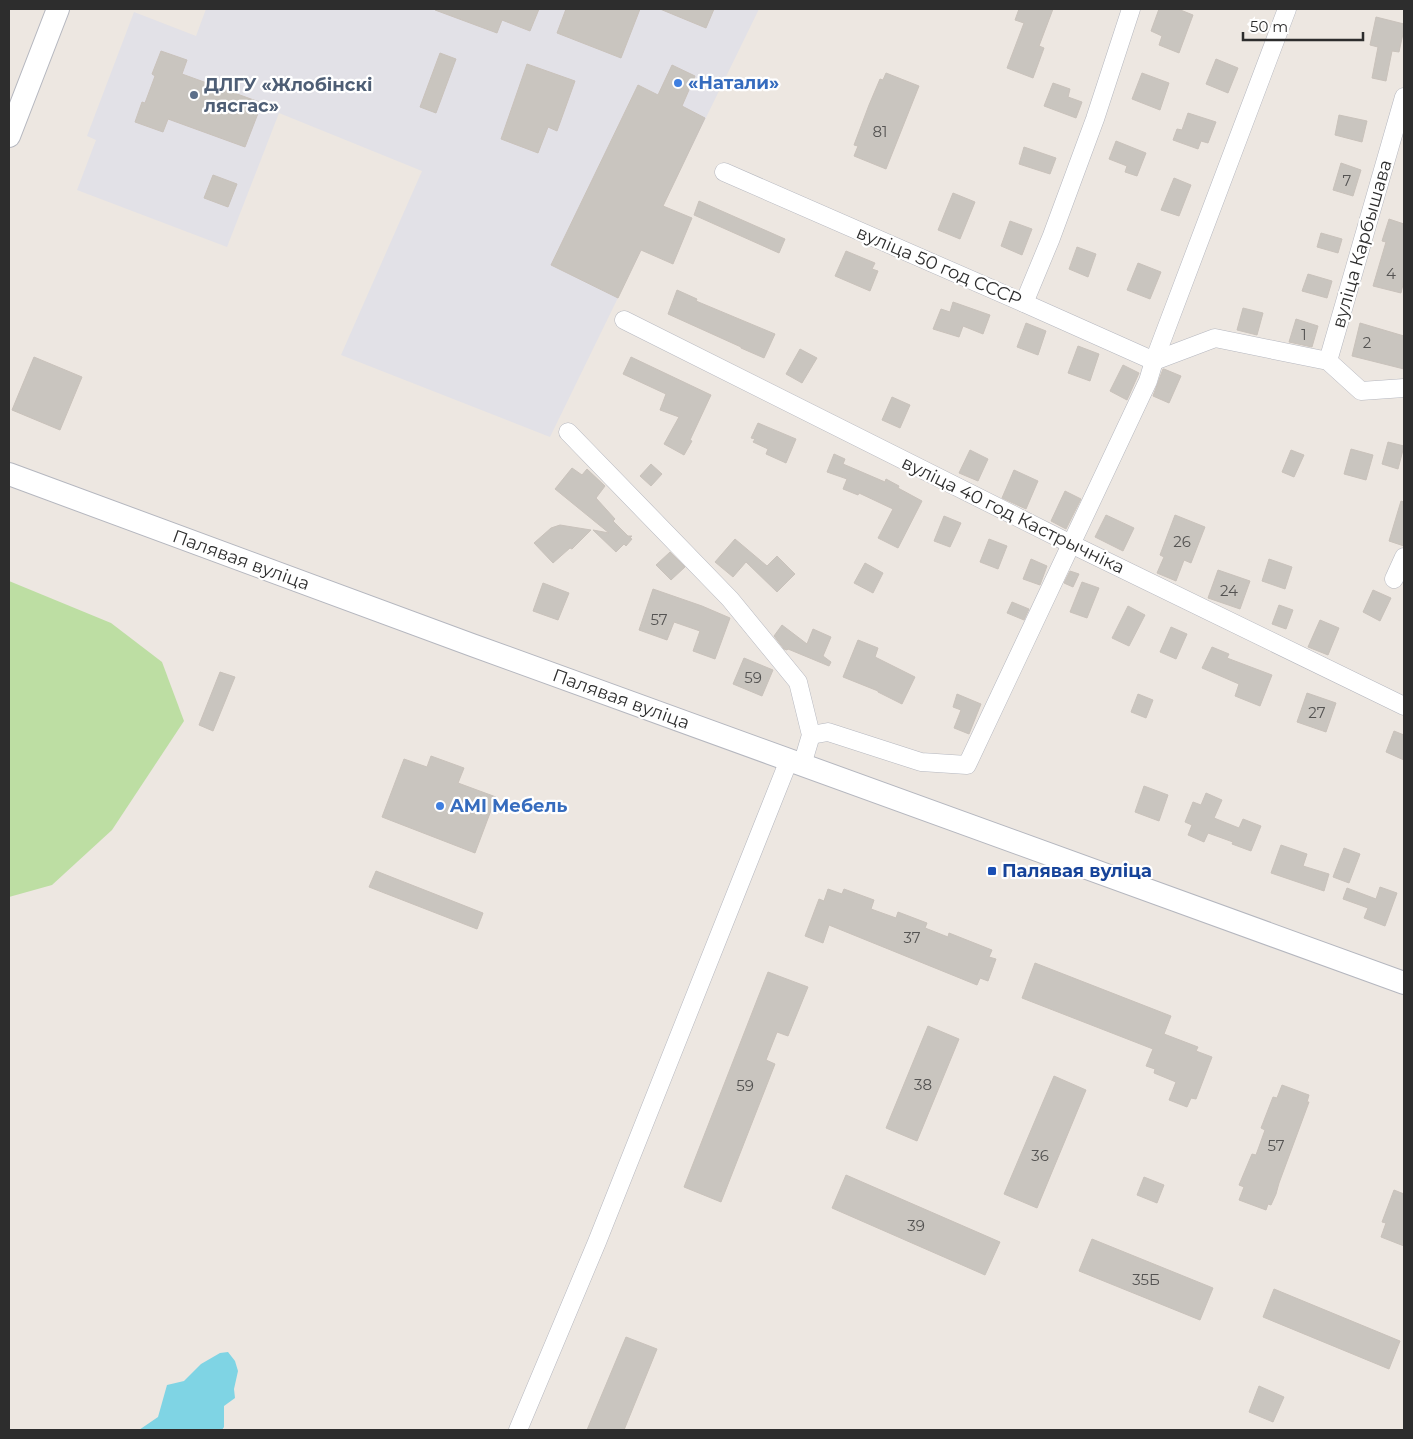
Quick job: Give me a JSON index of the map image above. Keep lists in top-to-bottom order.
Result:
{
  "streets": {
    "street": [
      "вуліца Карбышава",
      "вуліца 50 год СССР",
      "вуліца 40 год Кастрычніка",
      "Палявая вуліца"
    ]
  },
  "places": {
    "other": ["«Натали»", "ДЛГУ «Жлобінскі лясгас»", "AMI Мебель"],
    "transit": ["Палявая вуліца"]
  },
  "house_numbers": [
    "81",
    "7",
    "4",
    "1",
    "2",
    "26",
    "24",
    "57",
    "59",
    "27",
    "37",
    "38",
    "59",
    "57",
    "36",
    "39",
    "35Б"
  ],
  "scale_bar": "50 m"
}
